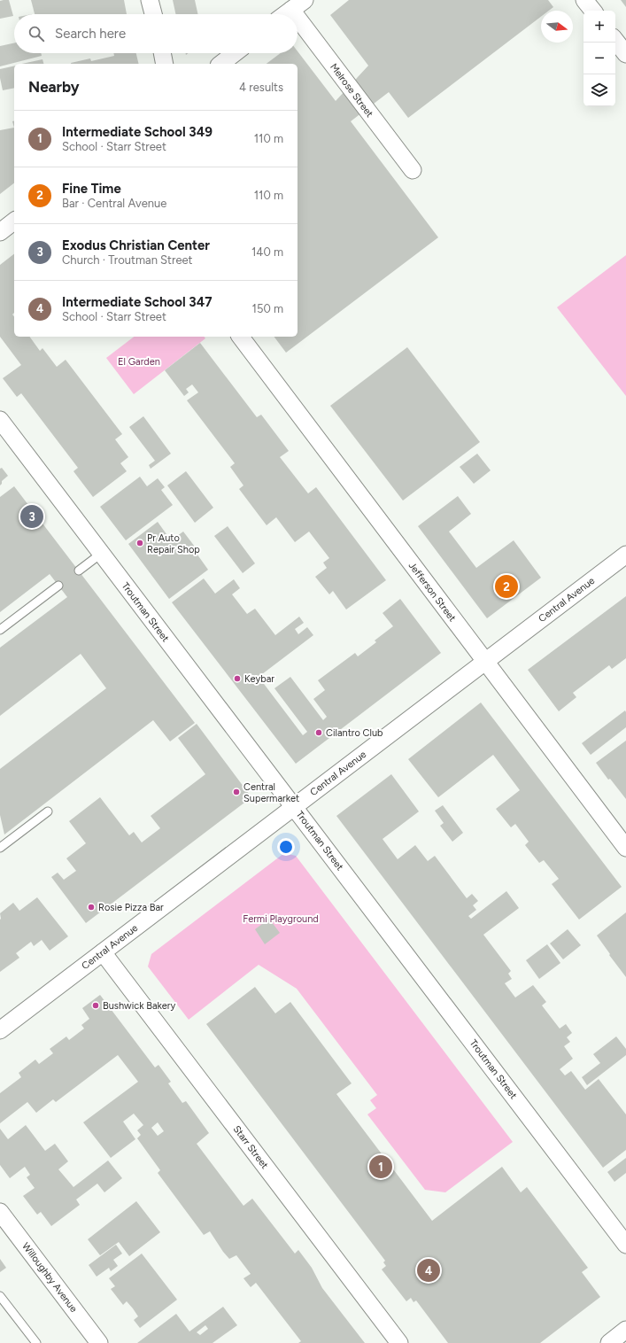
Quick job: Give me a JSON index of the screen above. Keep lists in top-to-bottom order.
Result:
{
  "streets": {
    "street": [
      "Melrose Street",
      "Jefferson Street",
      "Central Avenue",
      "Troutman Street",
      "Starr Street",
      "Willoughby Avenue"
    ]
  },
  "crossings": [
    ["Jefferson Street", "Central Avenue"],
    ["Central Avenue", "Troutman Street"],
    ["Central Avenue", "Starr Street"]
  ],
  "parks": ["El Garden", "Fermi Playground"],
  "places": [
    "Pr Auto Repair Shop",
    "Keybar",
    "Cilantro Club",
    "Central Supermarket",
    "Rosie Pizza Bar",
    "Bushwick Bakery"
  ],
  "north": "right",
  "page": {
    "map_buttons": ["+", "−"],
    "search": "Search here",
    "heading": ["Nearby", "4 results"],
    "list": [
      {
        "mark": "1",
        "name": "Intermediate School 349",
        "note": "School · Starr Street",
        "value": "110 m"
      },
      {
        "mark": "2",
        "name": "Fine Time",
        "note": "Bar · Central Avenue",
        "value": "110 m"
      },
      {
        "mark": "3",
        "name": "Exodus Christian Center",
        "note": "Church · Troutman Street",
        "value": "140 m"
      },
      {
        "mark": "4",
        "name": "Intermediate School 347",
        "note": "School · Starr Street",
        "value": "150 m"
      }
    ],
    "pins": [
      "3",
      "2",
      "1",
      "4"
    ]
  }
}
